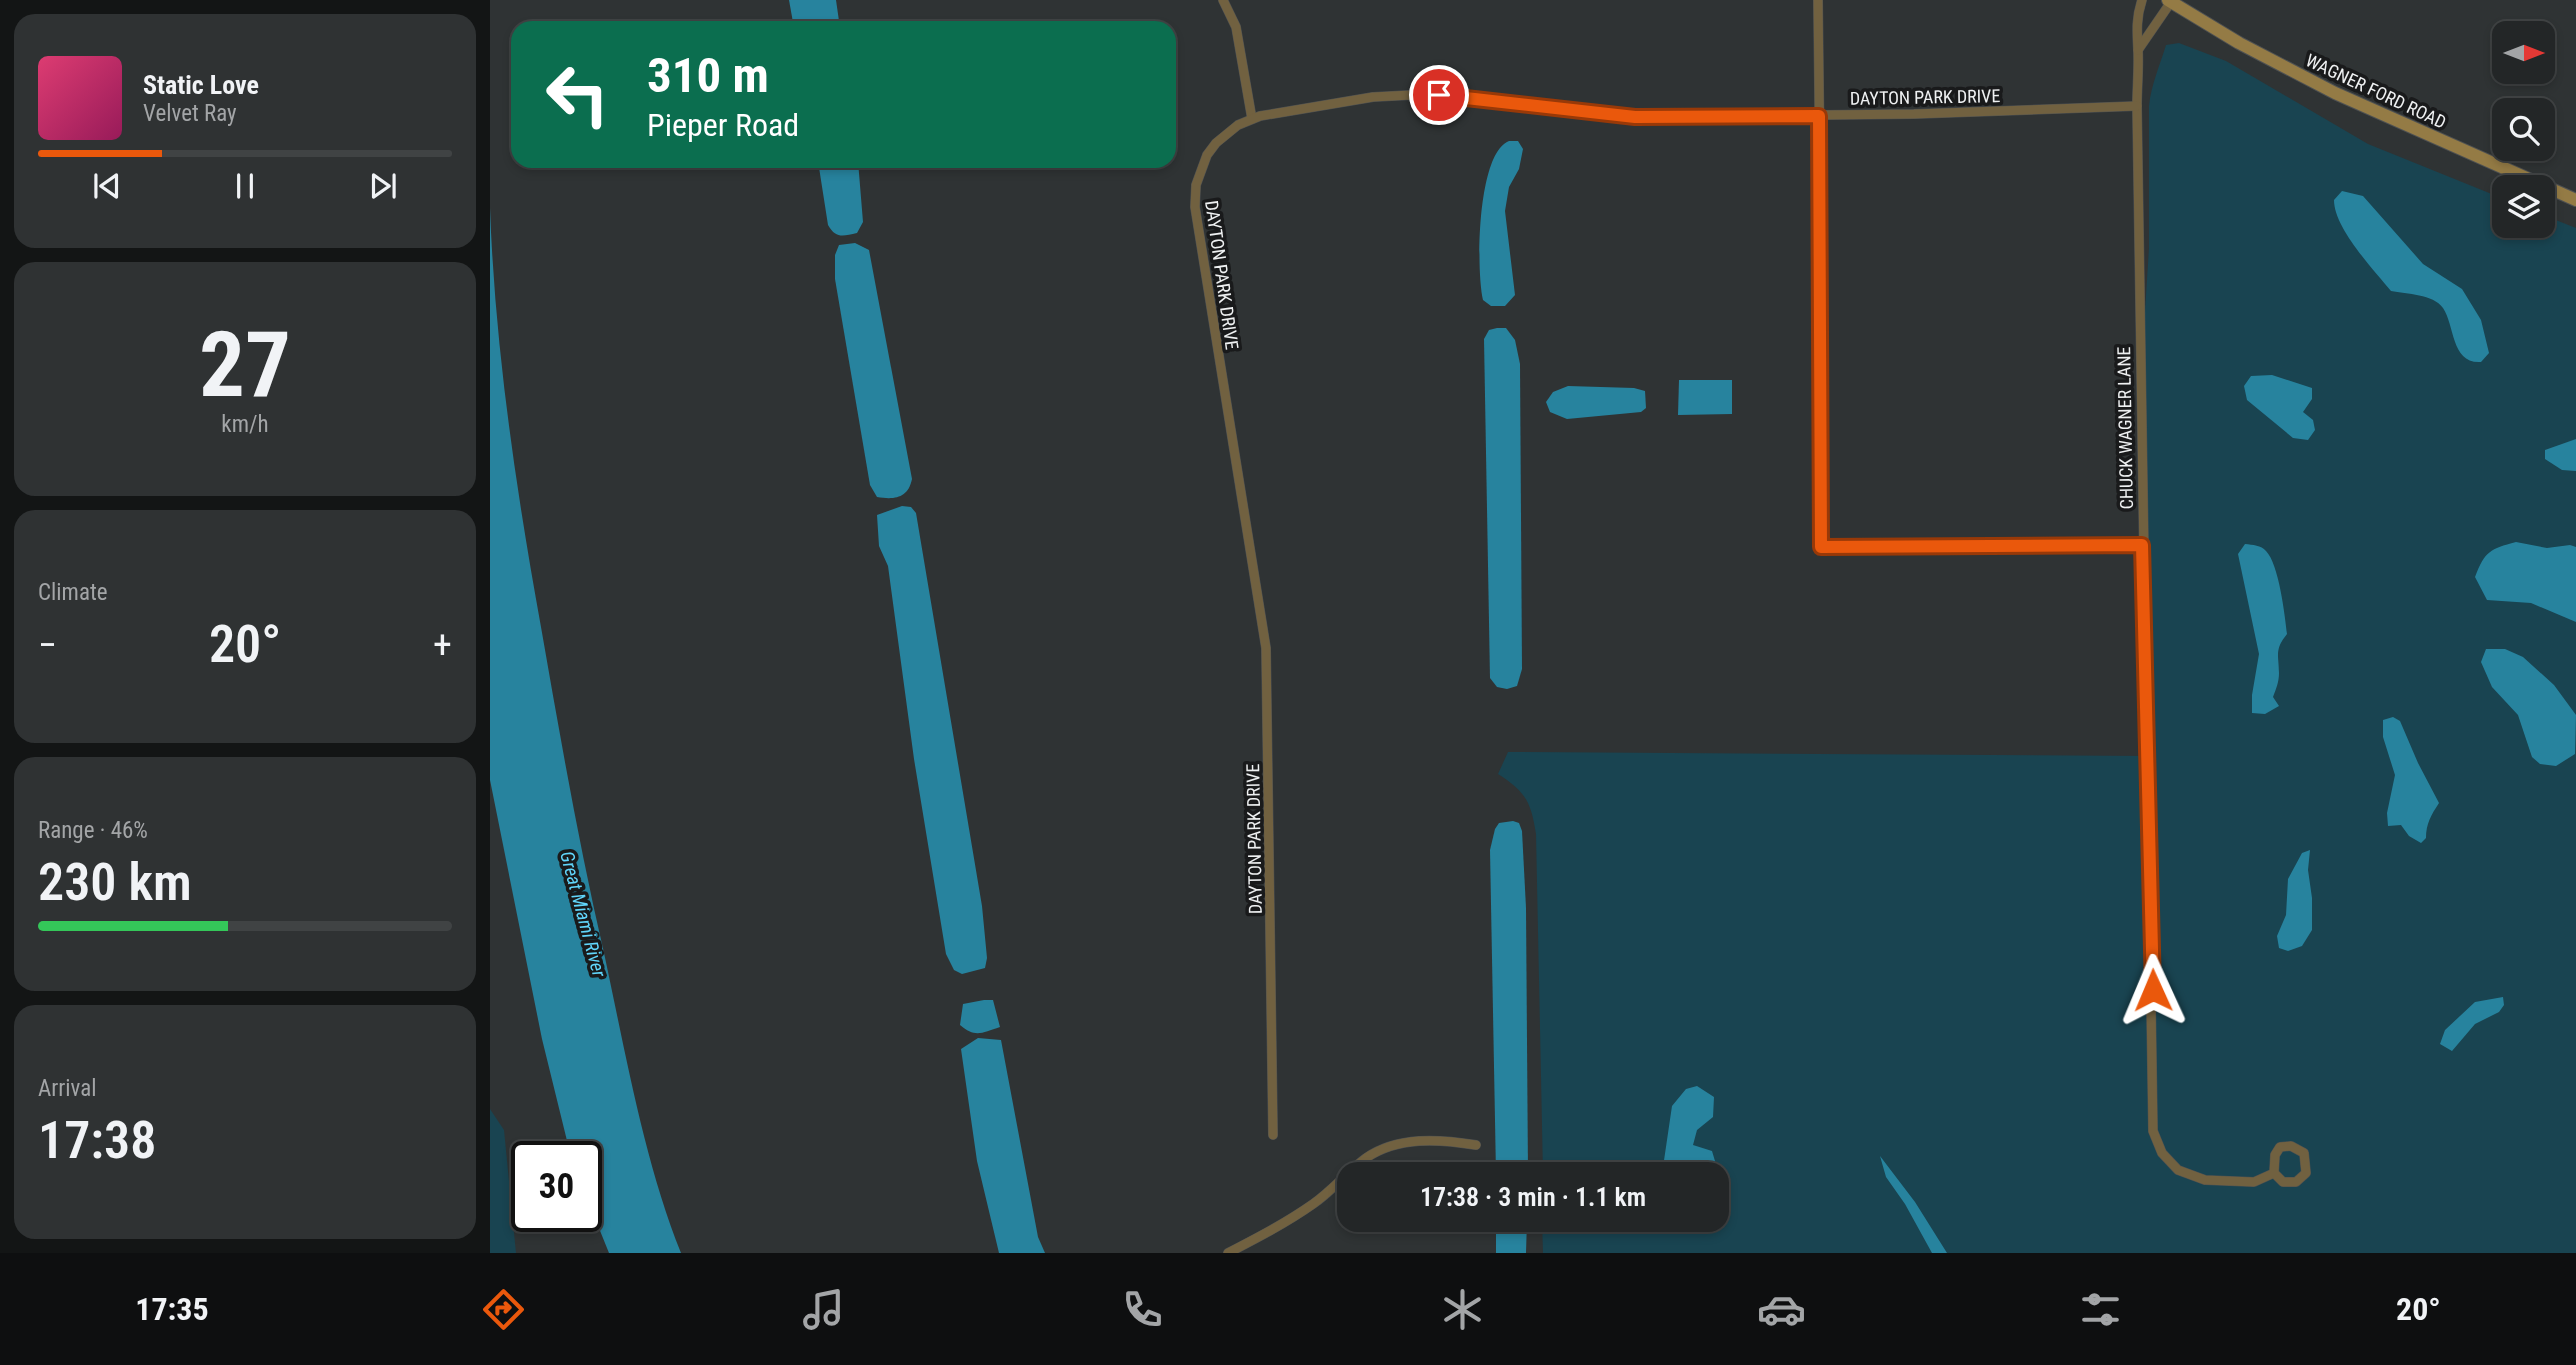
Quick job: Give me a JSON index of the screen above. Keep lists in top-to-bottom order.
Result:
{
  "streets": {
    "main road": ["WAGNER FORD ROAD"],
    "street": ["DAYTON PARK DRIVE", "CHUCK WAGNER LANE"]
  },
  "crossings": [
    ["DAYTON PARK DRIVE", "CHUCK WAGNER LANE"]
  ],
  "water": ["Great Miami River"],
  "north": "right",
  "page": {
    "turn": ["310 m", "Pieper Road"],
    "song": ["Static Love", "Velvet Ray"],
    "tile": [
      ["27", "km/h"],
      "Climate",
      ["Range · 46%", "230 km"],
      ["Arrival", "17:38"]
    ],
    "heat": ["−", "20°", "+"],
    "limit": "30",
    "trip": "17:38 · 3 min · 1.1 km",
    "tabs": ["17:35", "20°"]
  }
}
